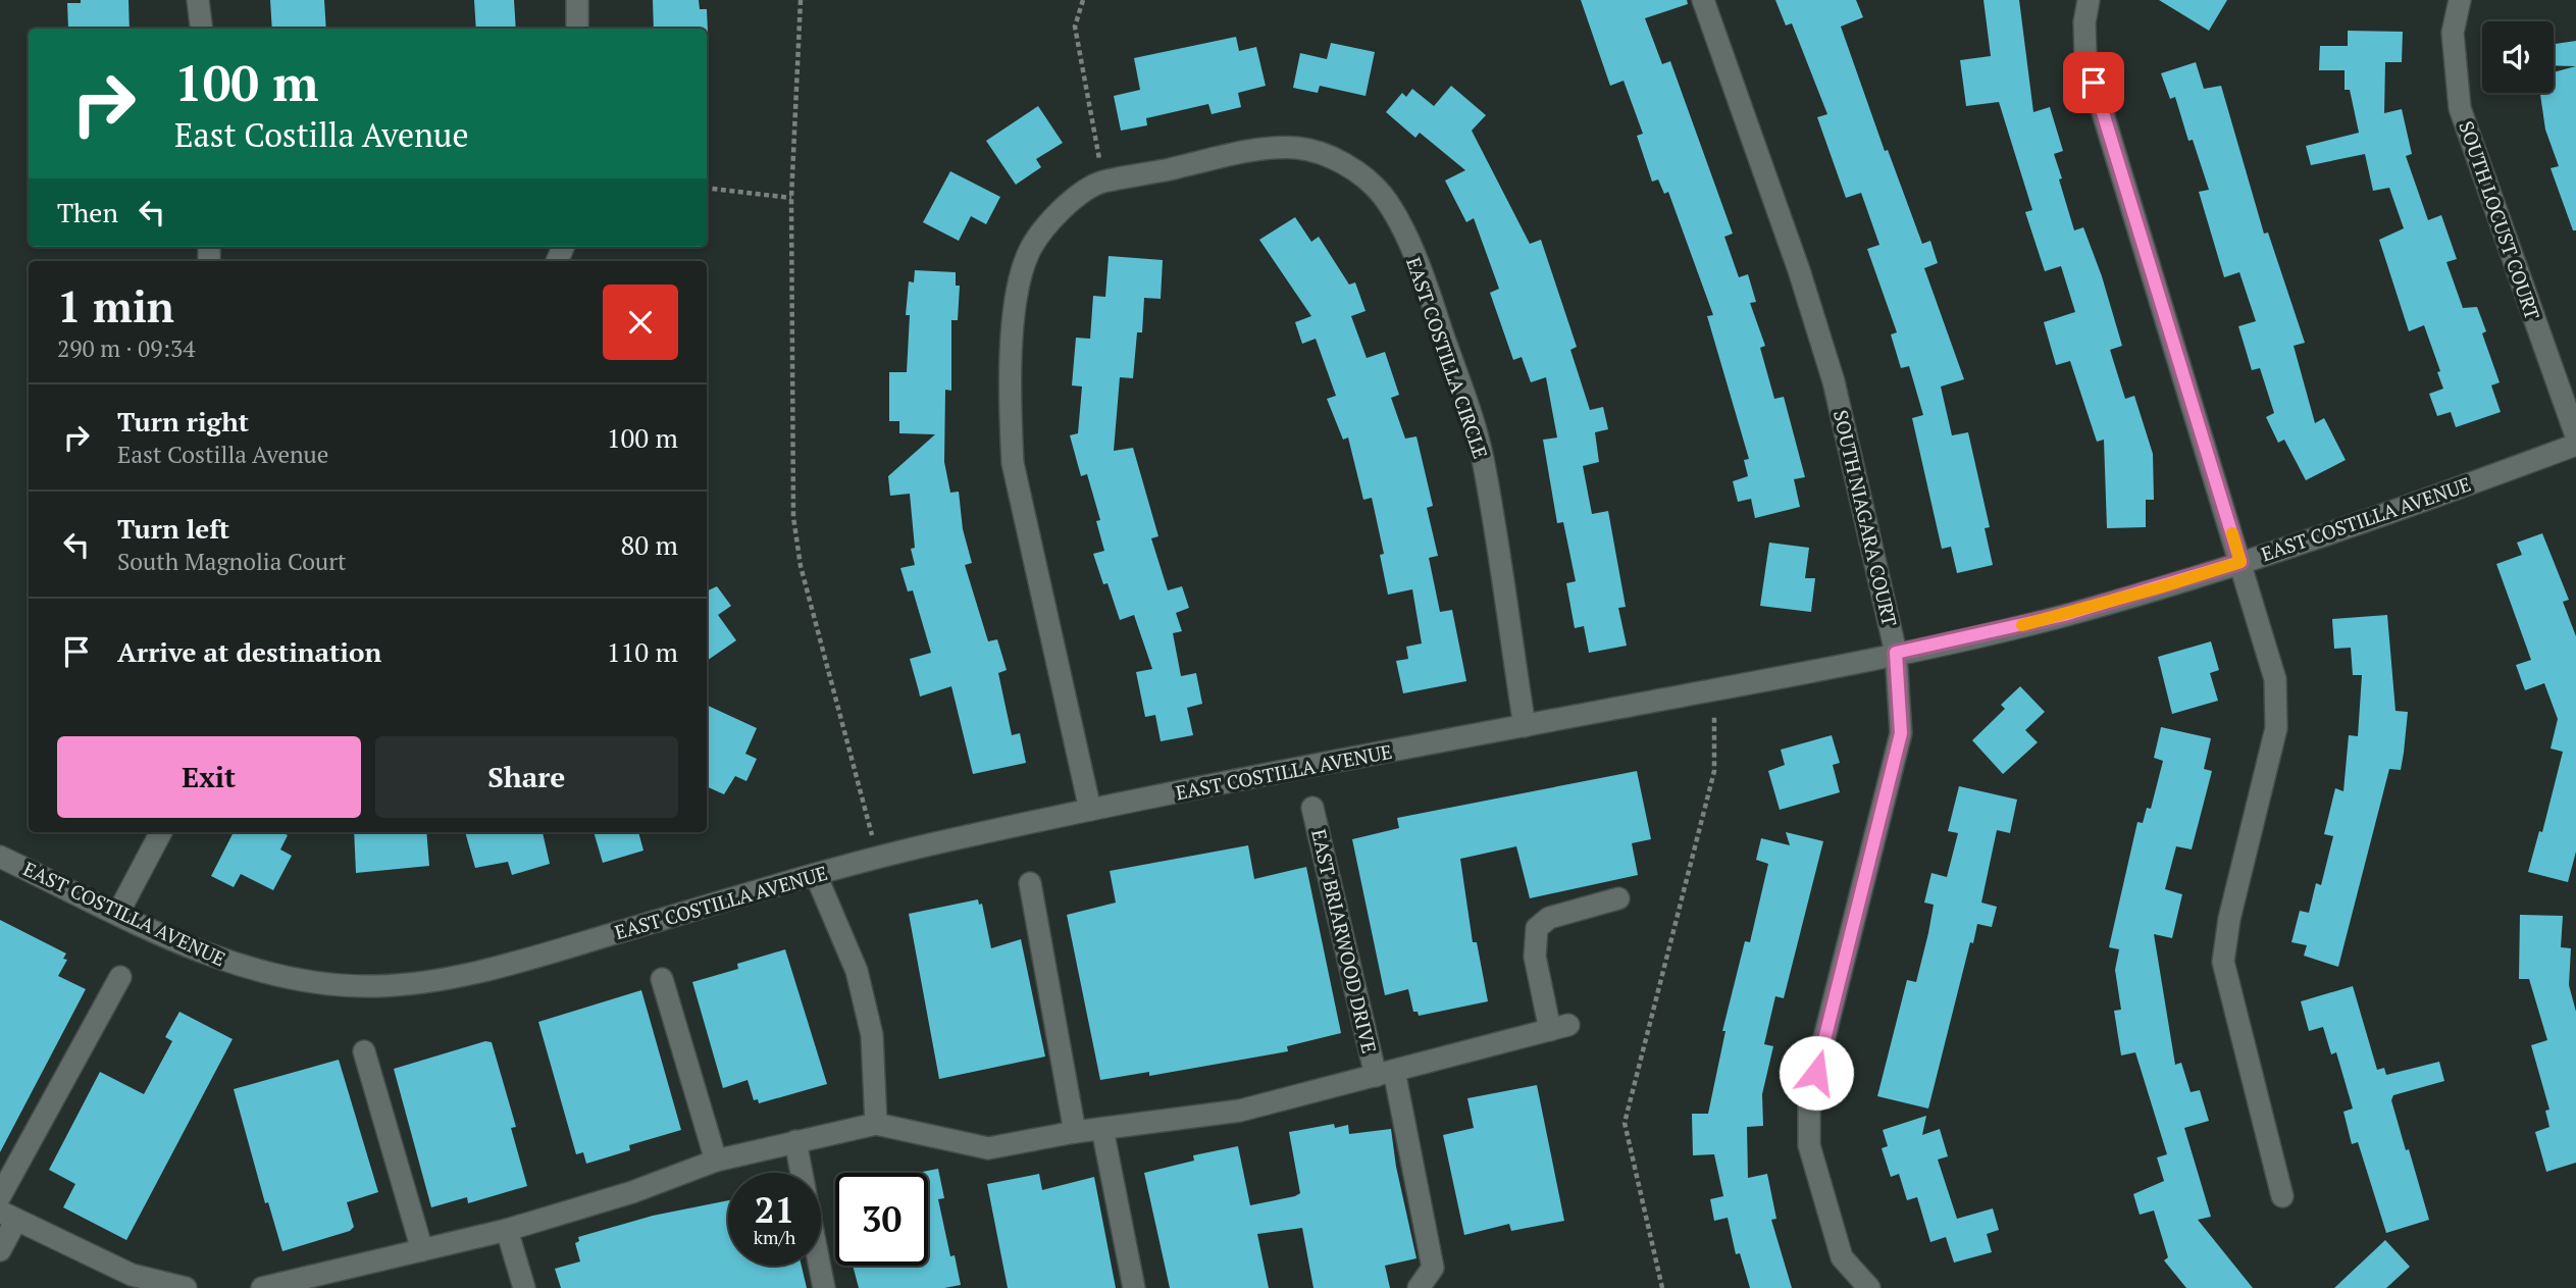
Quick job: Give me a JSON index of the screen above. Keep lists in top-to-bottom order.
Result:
{
  "streets": {
    "street": [
      "SOUTH LOCUST COURT",
      "EAST COSTILLA CIRCLE",
      "SOUTH NIAGARA COURT",
      "EAST COSTILLA AVENUE",
      "EAST BRIARWOOD DRIVE"
    ]
  },
  "crossings": [
    ["EAST COSTILLA CIRCLE", "EAST COSTILLA AVENUE"],
    ["SOUTH NIAGARA COURT", "EAST COSTILLA AVENUE"]
  ],
  "page": {
    "turn": ["100 m", "East Costilla Avenue"],
    "then": "Then",
    "heading": ["1 min", "290 m · 09:34"],
    "list": [
      {
        "name": "Turn right",
        "note": "East Costilla Avenue",
        "value": "100 m"
      },
      {
        "name": "Turn left",
        "note": "South Magnolia Court",
        "value": "80 m"
      },
      {
        "name": "Arrive at destination",
        "value": "110 m"
      }
    ],
    "buttons": ["Exit", "Share"],
    "speed": "21 km/h",
    "limit": "30"
  }
}
